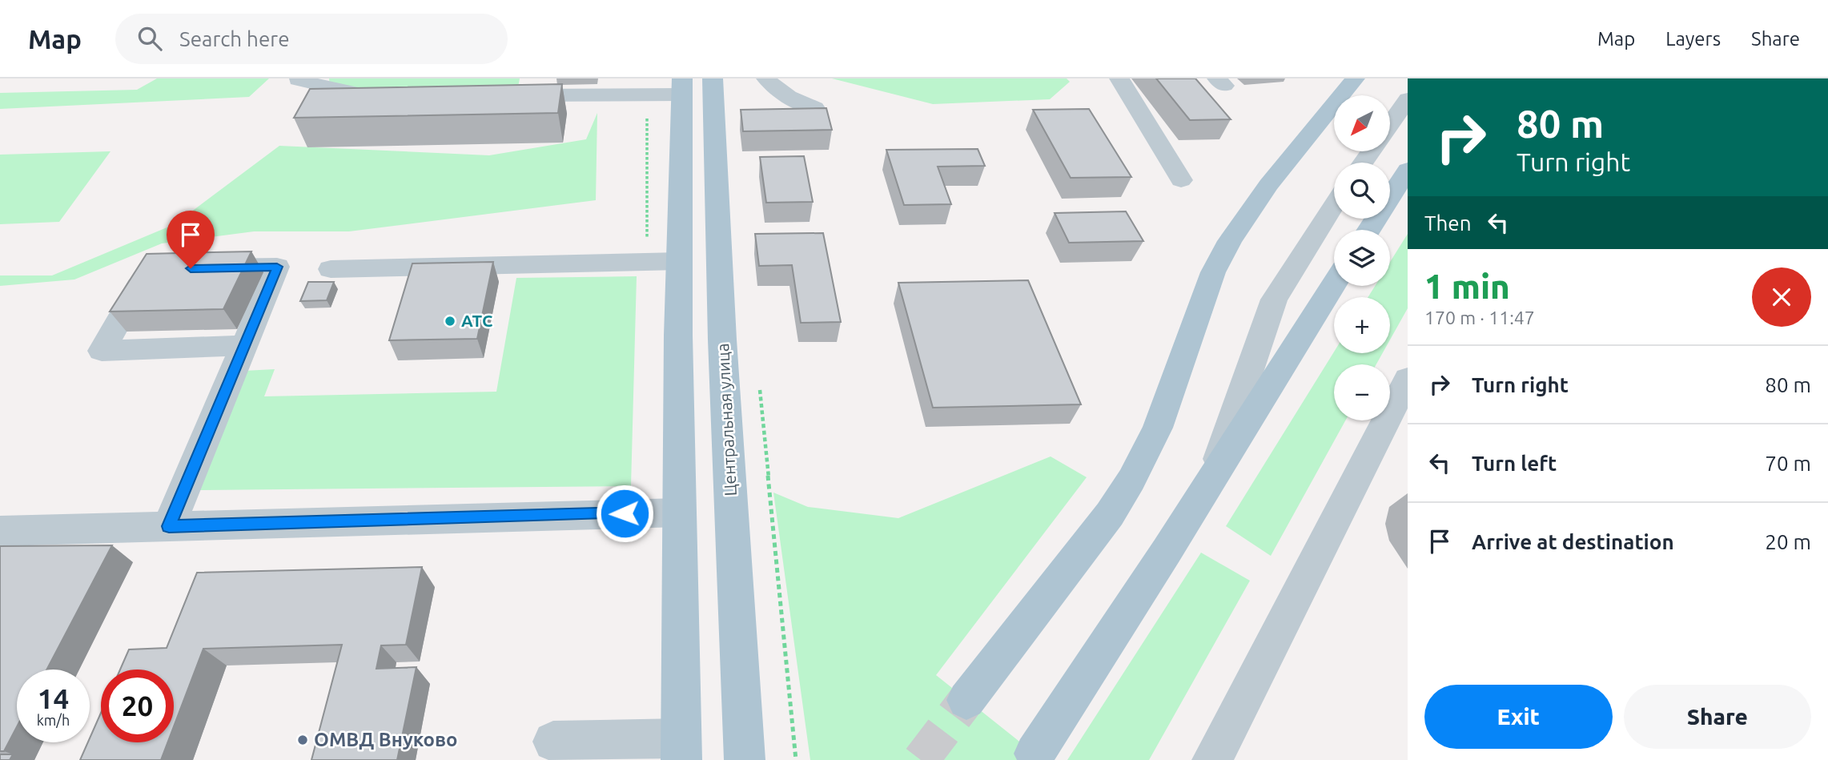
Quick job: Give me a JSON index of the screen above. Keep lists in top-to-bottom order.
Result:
{
  "streets": {
    "main road": ["Центральная улица"]
  },
  "places": ["АТС", "ОМВД Внуково"],
  "north": "bottom left",
  "page": {
    "header": "Map",
    "search": "Search here",
    "nav": ["Map", "Layers", "Share"],
    "turn": ["80 m", "Turn right"],
    "map_buttons": ["+", "−"],
    "then": "Then",
    "heading": ["1 min", "170 m · 11:47"],
    "list": [
      {
        "name": "Turn right",
        "value": "80 m"
      },
      {
        "name": "Turn left",
        "value": "70 m"
      },
      {
        "name": "Arrive at destination",
        "value": "20 m"
      }
    ],
    "speed": "14 km/h",
    "limit": "20",
    "buttons": ["Exit", "Share"]
  }
}
